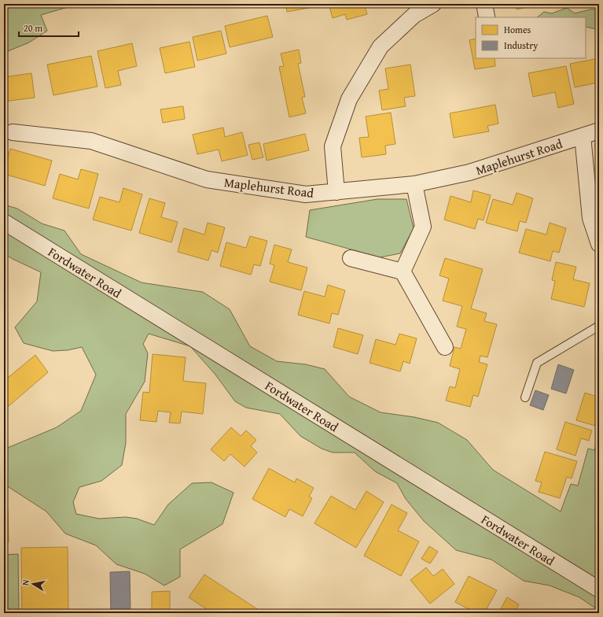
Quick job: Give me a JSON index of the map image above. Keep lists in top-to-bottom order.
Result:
{
  "streets": {
    "street": ["Maplehurst Road", "Fordwater Road"]
  },
  "legend": ["Homes", "Industry"],
  "scale_bar": "20 m",
  "north": "left"
}
